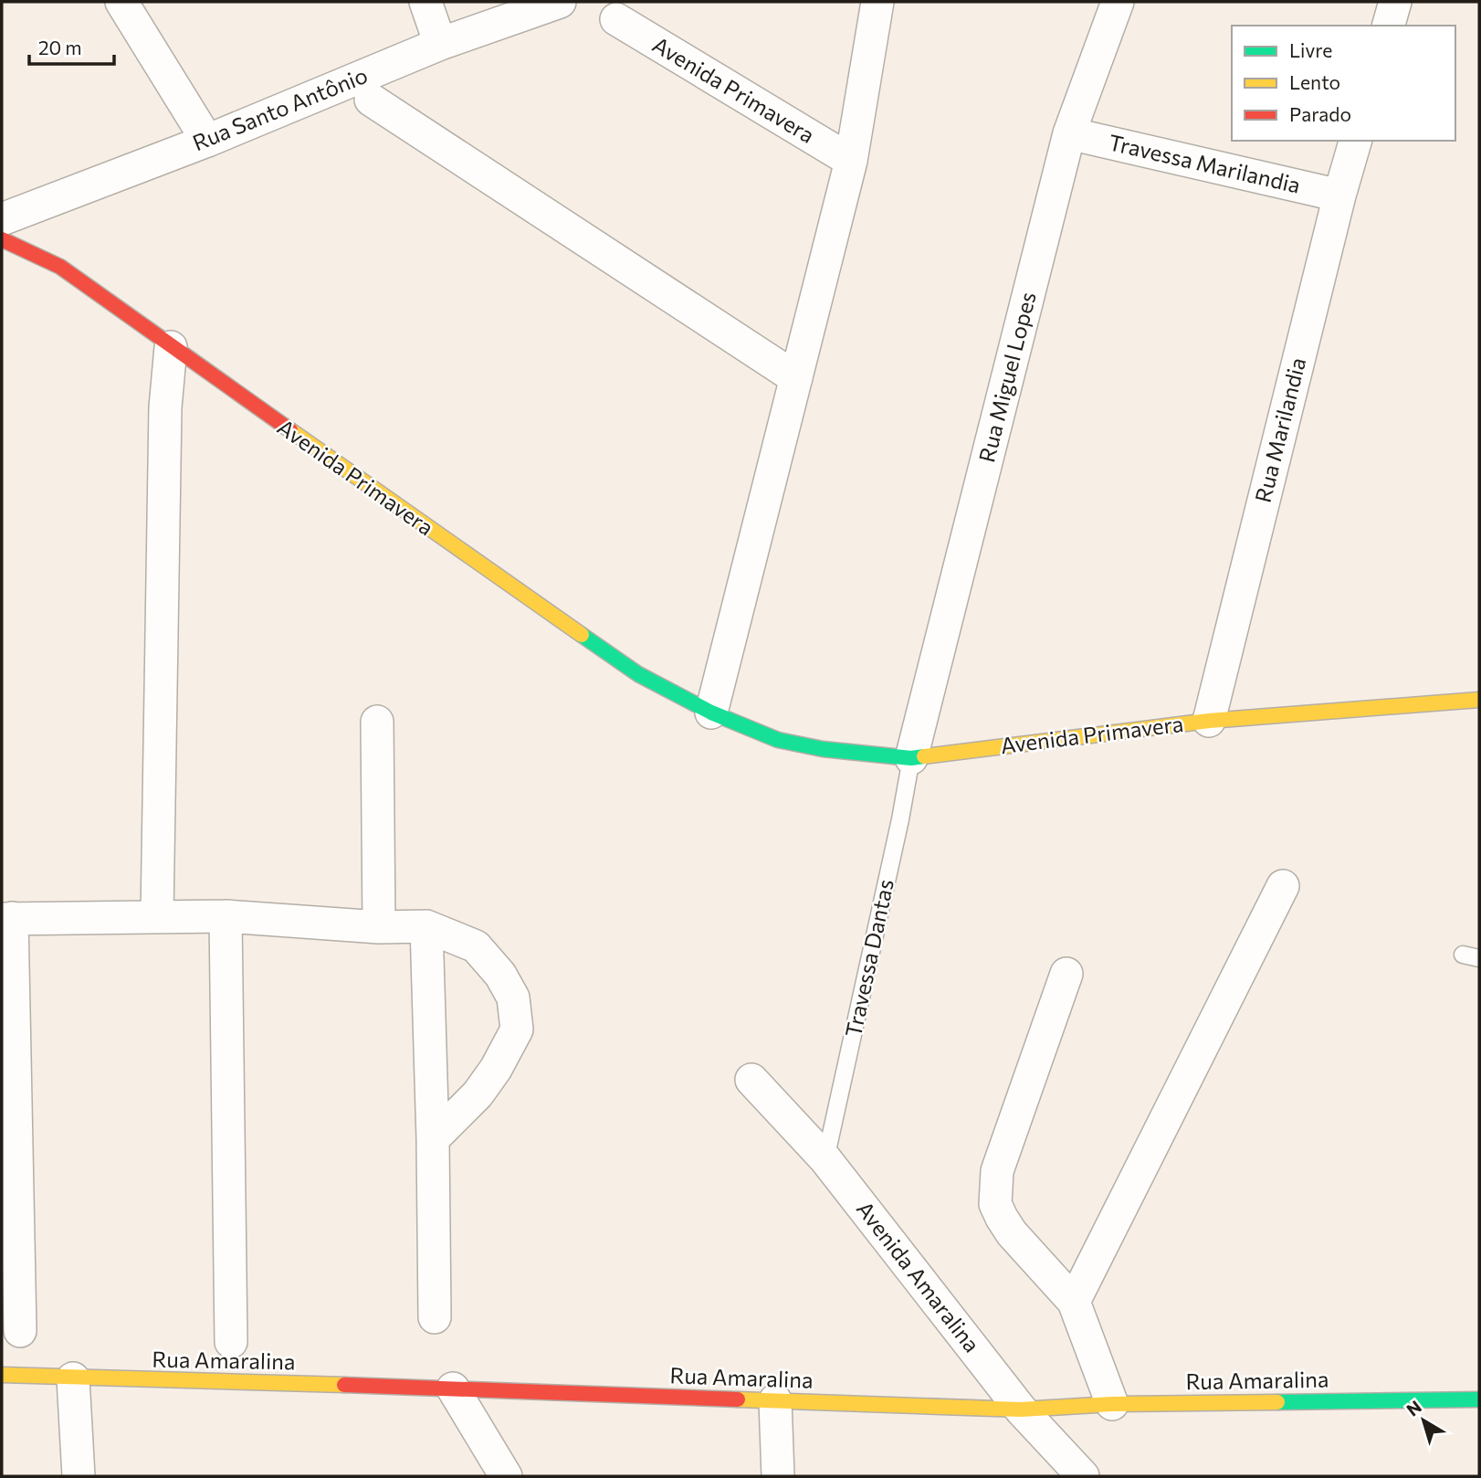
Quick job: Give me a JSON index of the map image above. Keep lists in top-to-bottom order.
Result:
{
  "streets": {
    "street": [
      "Avenida Primavera",
      "Rua Santo Antônio",
      "Travessa Marilandia",
      "Rua Miguel Lopes",
      "Rua Marilandia",
      "Avenida Amaralina",
      "Rua Amaralina"
    ],
    "lane": ["Travessa Dantas"]
  },
  "crossings": [
    ["Avenida Primavera", "Rua Miguel Lopes"],
    ["Avenida Primavera", "Rua Marilandia"],
    ["Avenida Primavera", "Travessa Dantas"],
    ["Travessa Marilandia", "Rua Miguel Lopes"],
    ["Travessa Marilandia", "Rua Marilandia"],
    ["Rua Miguel Lopes", "Travessa Dantas"],
    ["Travessa Dantas", "Avenida Amaralina"],
    ["Avenida Amaralina", "Rua Amaralina"]
  ],
  "legend": ["Livre", "Lento", "Parado"],
  "scale_bar": "20 m",
  "north": "top left"
}
